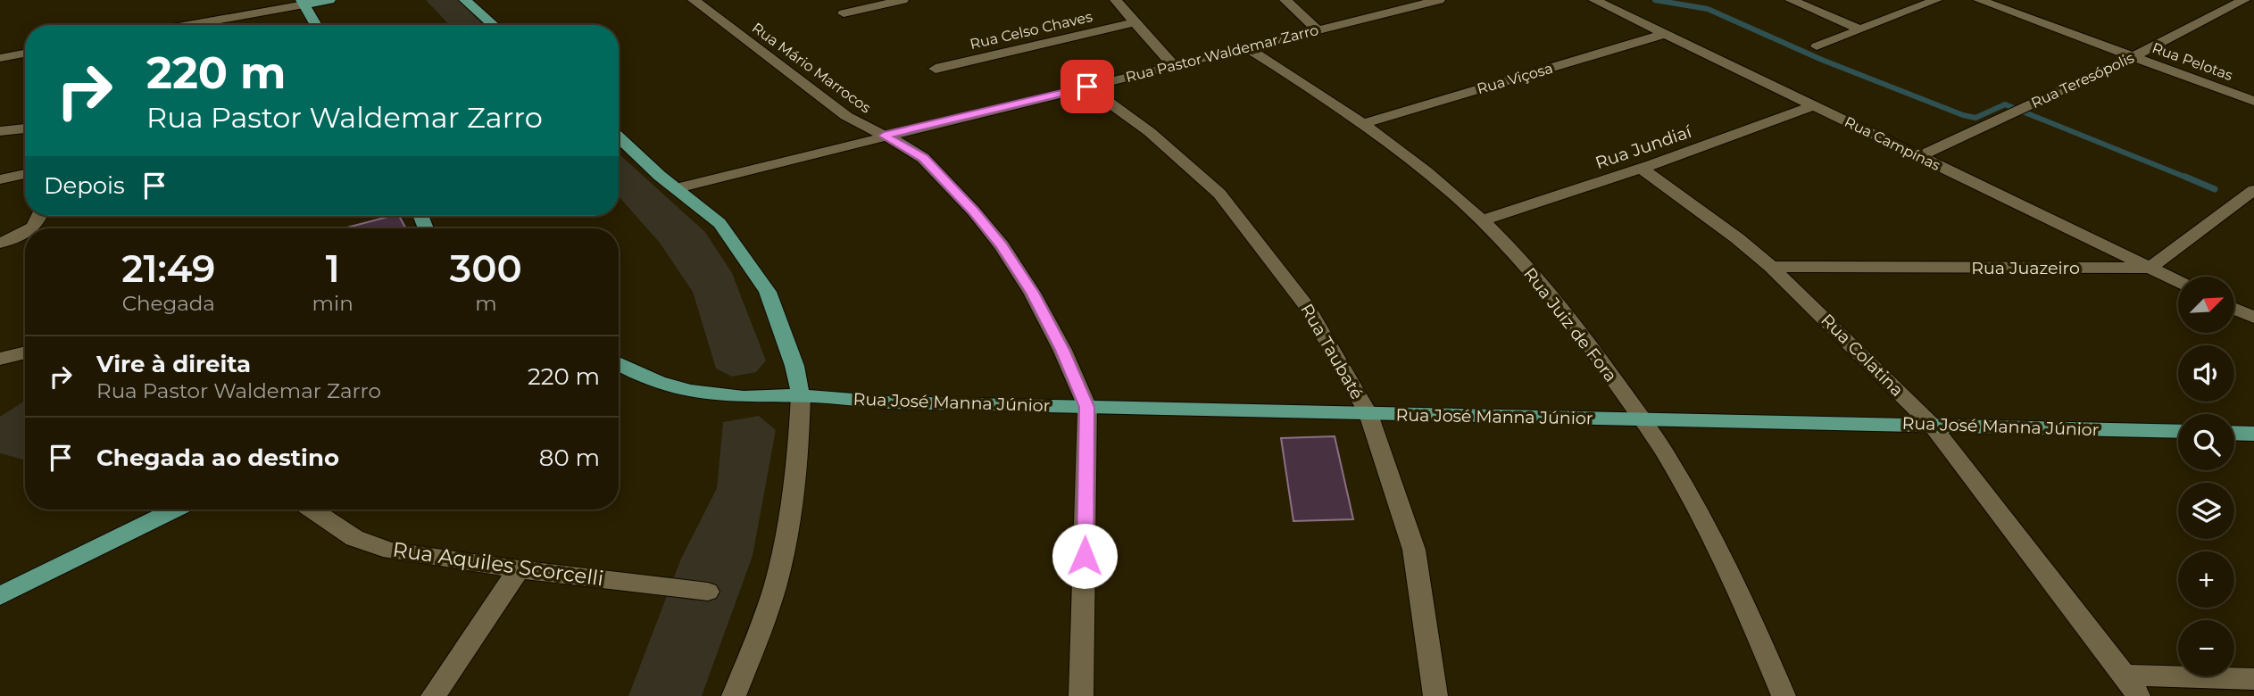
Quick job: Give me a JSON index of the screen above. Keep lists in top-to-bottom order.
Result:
{
  "streets": {
    "main road": ["Rua José Manna Júnior"],
    "street": [
      "Rua Celso Chaves",
      "Rua Pastor Waldemar Zarro",
      "Rua Pelotas",
      "Rua Mário Marrocos",
      "Rua Viçosa",
      "Rua Teresópolis",
      "Rua Campínas",
      "Rua Jundiaí",
      "Rua Juazeiro",
      "Rua Juiz de Fora",
      "Rua Taubaté",
      "Rua Colatina",
      "Rua Aquiles Scorcelli"
    ]
  },
  "crossings": [
    ["Rua Pastor Waldemar Zarro", "Rua Mário Marrocos"],
    ["Rua Pastor Waldemar Zarro", "Rua Juiz de Fora"],
    ["Rua Pastor Waldemar Zarro", "Rua Taubaté"],
    ["Rua Pelotas", "Rua Teresópolis"],
    ["Rua Mário Marrocos", "Rua José Manna Júnior"],
    ["Rua Viçosa", "Rua Campínas"],
    ["Rua Viçosa", "Rua Juiz de Fora"],
    ["Rua Teresópolis", "Rua Campínas"],
    ["Rua Campínas", "Rua Jundiaí"],
    ["Rua Campínas", "Rua Juazeiro"],
    ["Rua Jundiaí", "Rua Juiz de Fora"],
    ["Rua Jundiaí", "Rua Colatina"],
    ["Rua Juazeiro", "Rua Colatina"],
    ["Rua Juiz de Fora", "Rua José Manna Júnior"],
    ["Rua Taubaté", "Rua José Manna Júnior"],
    ["Rua Colatina", "Rua José Manna Júnior"]
  ],
  "north": "top right",
  "page": {
    "turn": ["220 m", "Rua Pastor Waldemar Zarro"],
    "then": "Depois",
    "eta": [
      "21:49",
      "Chegada",
      "1",
      "min",
      "300",
      "m"
    ],
    "map_buttons": ["+", "−"],
    "list": [
      {
        "name": "Vire à direita",
        "note": "Rua Pastor Waldemar Zarro",
        "value": "220 m"
      },
      {
        "name": "Chegada ao destino",
        "value": "80 m"
      }
    ]
  }
}
